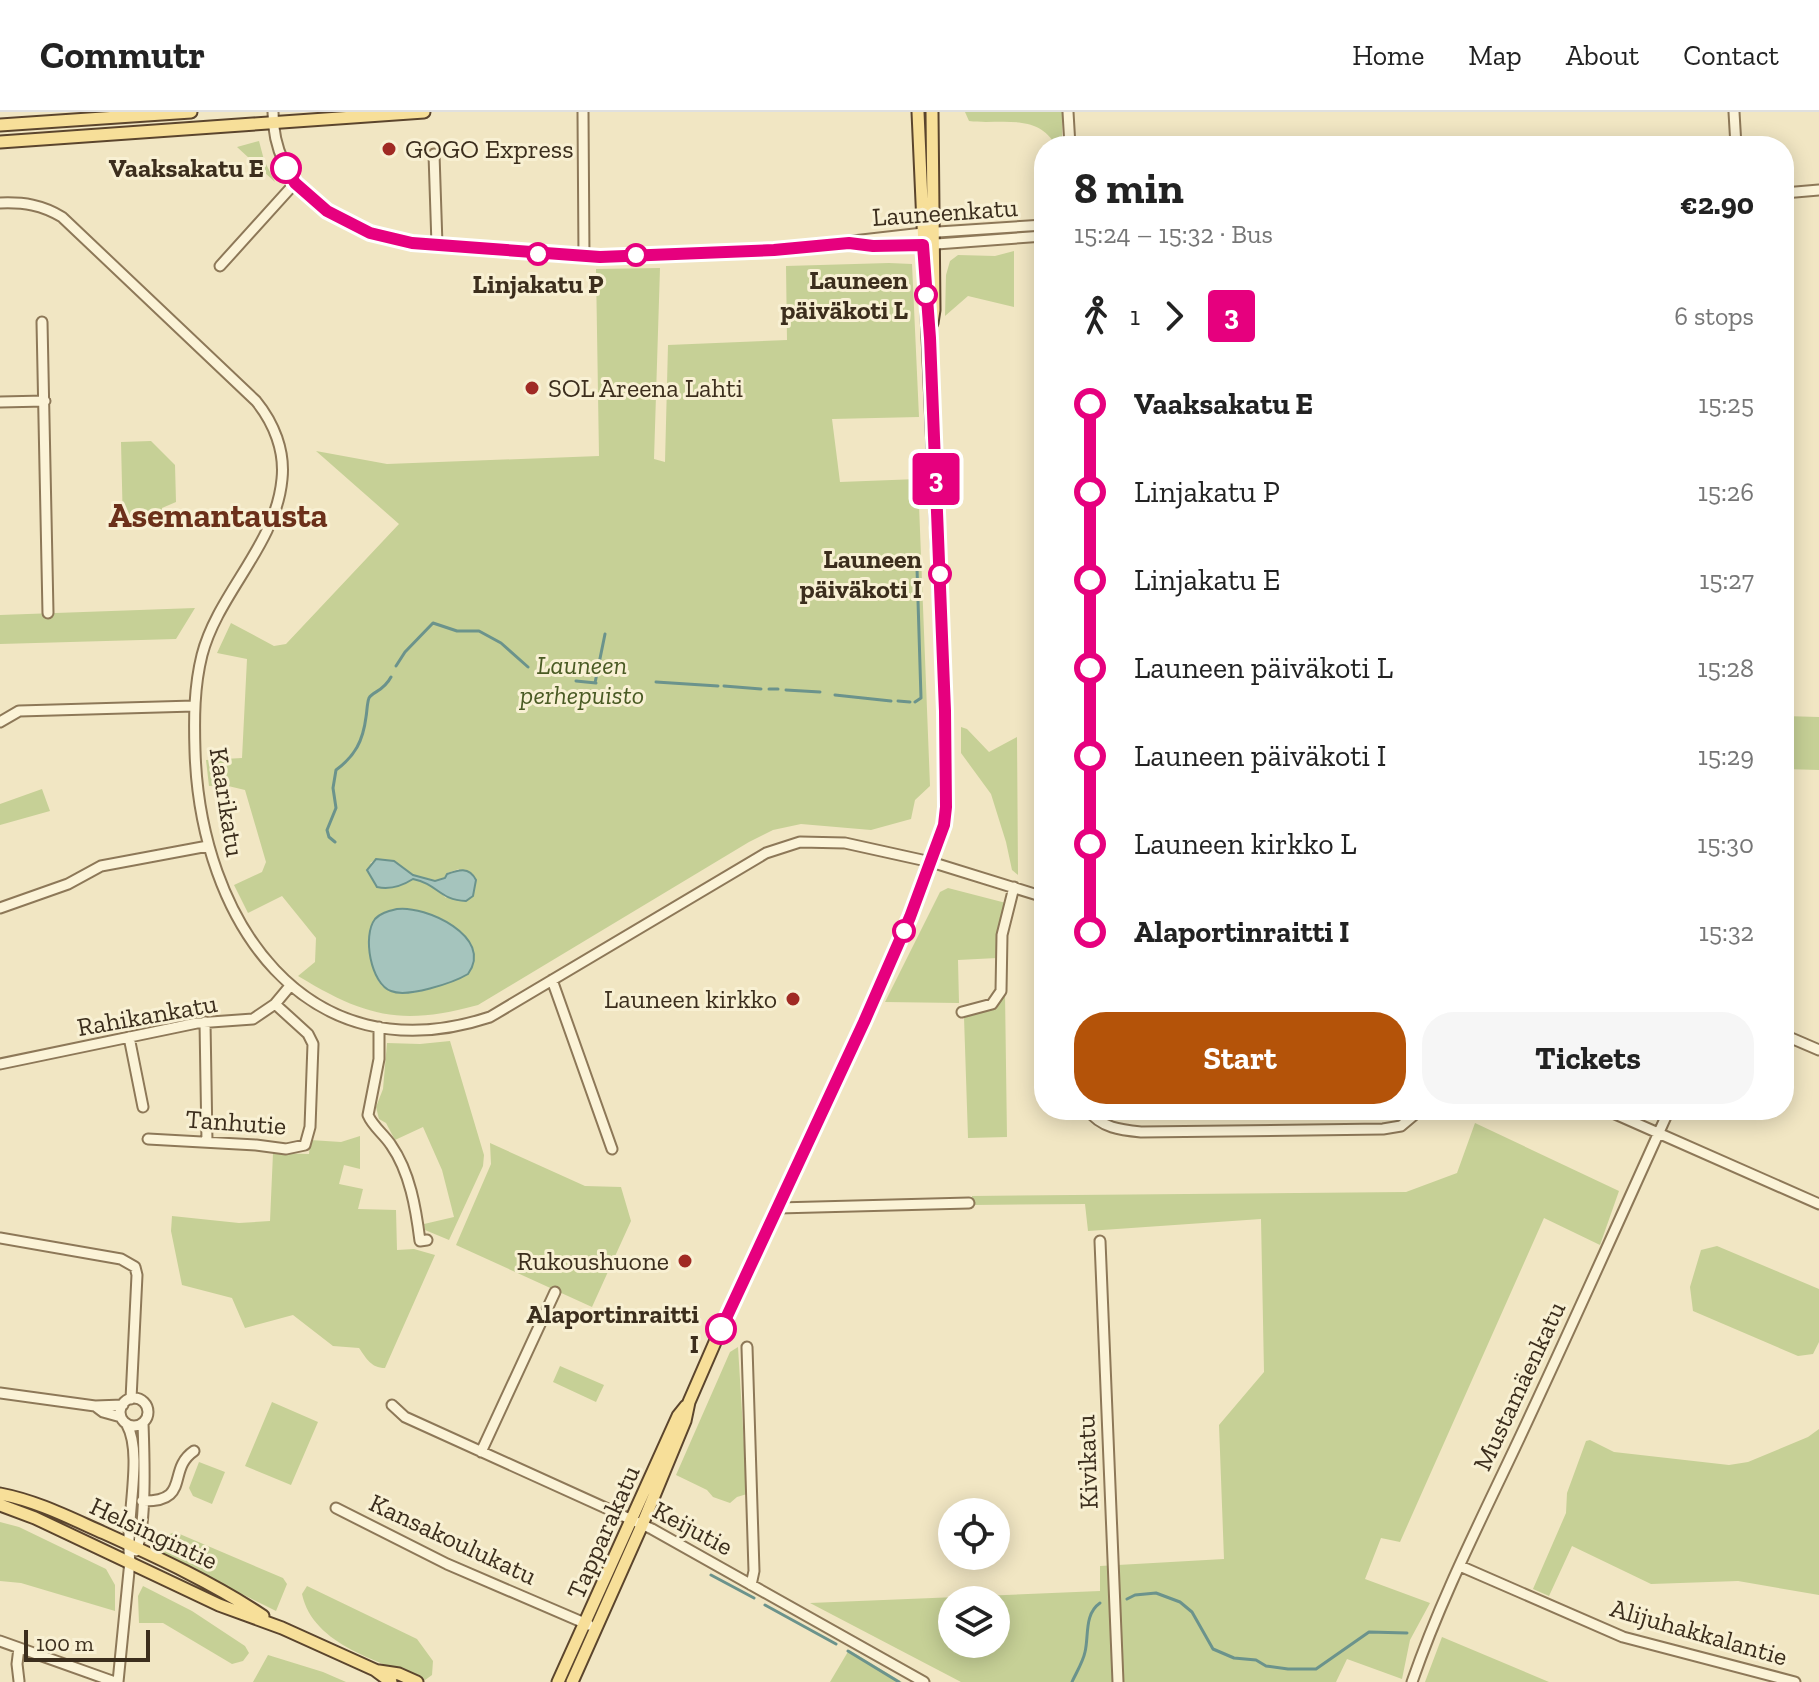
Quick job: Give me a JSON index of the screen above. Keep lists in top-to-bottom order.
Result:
{
  "streets": {
    "main road": ["Tapparakatu", "Helsingintie"],
    "street": [
      "Launeenkatu",
      "Kaarikatu",
      "Rahikankatu",
      "Tanhutie",
      "Mustamäenkatu",
      "Kivikatu",
      "Keijutie",
      "Kansakoulukatu",
      "Alijuhakkalantie"
    ]
  },
  "crossings": [
    ["Launeenkatu", "Tapparakatu"],
    ["Kaarikatu", "Rahikankatu"],
    ["Kaarikatu", "Tapparakatu"],
    ["Rahikankatu", "Tanhutie"],
    ["Mustamäenkatu", "Alijuhakkalantie"],
    ["Keijutie", "Tapparakatu"],
    ["Tapparakatu", "Kansakoulukatu"]
  ],
  "districts": ["Asemantausta"],
  "parks": ["Launeen perhepuisto"],
  "places": [
    "GOGO Express",
    "Vaaksakatu E",
    "Linjakatu P",
    "Launeen päiväkoti L",
    "SOL Areena Lahti",
    "Launeen päiväkoti I",
    "Launeen kirkko",
    "Rukoushuone",
    "Alaportinraitti I"
  ],
  "lines": ["bus line 3"],
  "scale_bar": "100 m",
  "page": {
    "header": "Commutr",
    "nav": [
      "Home",
      "Map",
      "About",
      "Contact"
    ],
    "on_map": "3",
    "heading": ["8 min", "15:24 – 15:32 · Bus", "€2.90"],
    "legs": ["1", "3", "6 stops"],
    "list": [
      {
        "name": "Vaaksakatu E",
        "value": "15:25"
      },
      {
        "name": "Linjakatu P",
        "value": "15:26"
      },
      {
        "name": "Linjakatu E",
        "value": "15:27"
      },
      {
        "name": "Launeen päiväkoti L",
        "value": "15:28"
      },
      {
        "name": "Launeen päiväkoti I",
        "value": "15:29"
      },
      {
        "name": "Launeen kirkko L",
        "value": "15:30"
      },
      {
        "name": "Alaportinraitti I",
        "value": "15:32"
      }
    ],
    "buttons": ["Start", "Tickets"],
    "scale": "100 m"
  }
}
